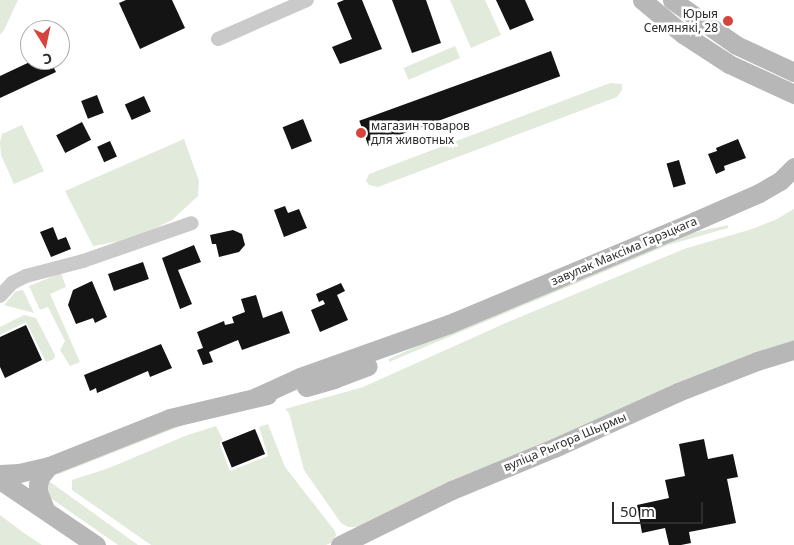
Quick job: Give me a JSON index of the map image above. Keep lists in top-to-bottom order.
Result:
{
  "streets": {
    "street": ["завулак Максіма Гарэцкага", "вуліца Рыгора Шырмы"]
  },
  "places": ["Юрыя Семянякі, 28", "магазин товаров для животных"],
  "scale_bar": "50 m",
  "north": "bottom"
}
